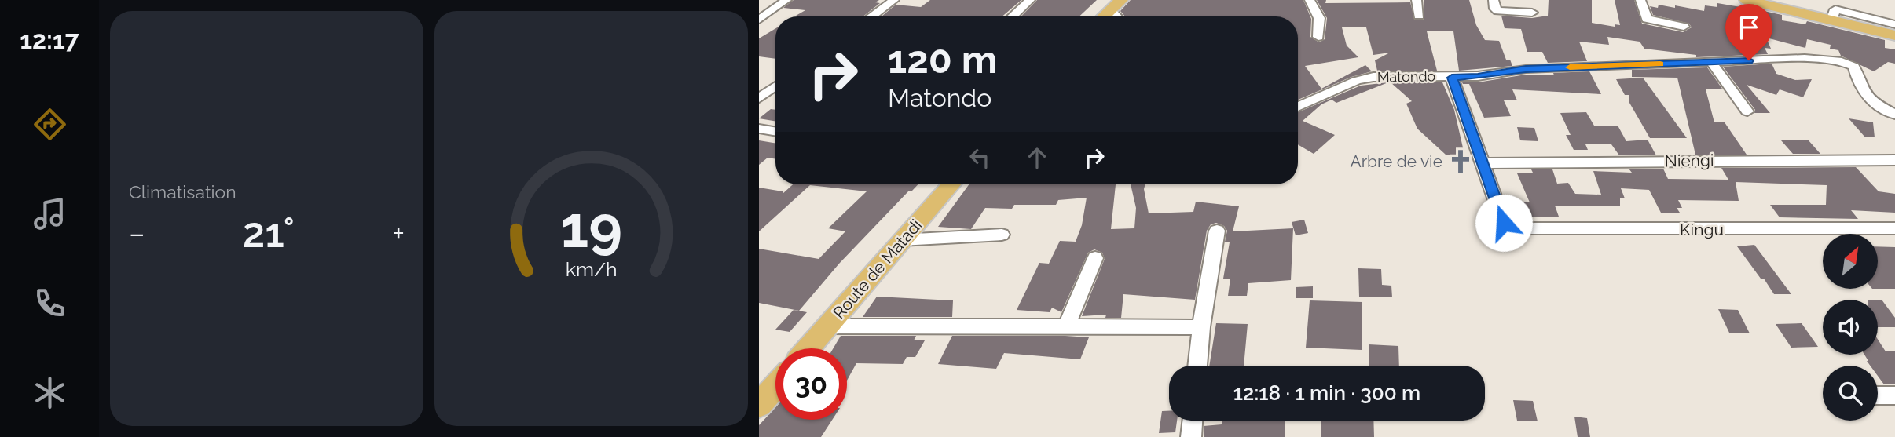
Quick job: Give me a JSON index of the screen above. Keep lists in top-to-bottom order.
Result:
{
  "streets": {
    "highway": ["Route de Matadi"],
    "street": ["Matondo", "Niengi", "Kingu"]
  },
  "crossings": [
    ["Niengi", "Kingu"]
  ],
  "places": {
    "church": ["Arbre de vie"]
  },
  "north": "top right",
  "page": {
    "tabs": "12:17",
    "tile": "Climatisation",
    "turn": ["120 m", "Matondo"],
    "heat": ["−", "21°", "+"],
    "limit": "30",
    "trip": "12:18 · 1 min · 300 m",
    "gauge": ["19", "km/h"]
  }
}
